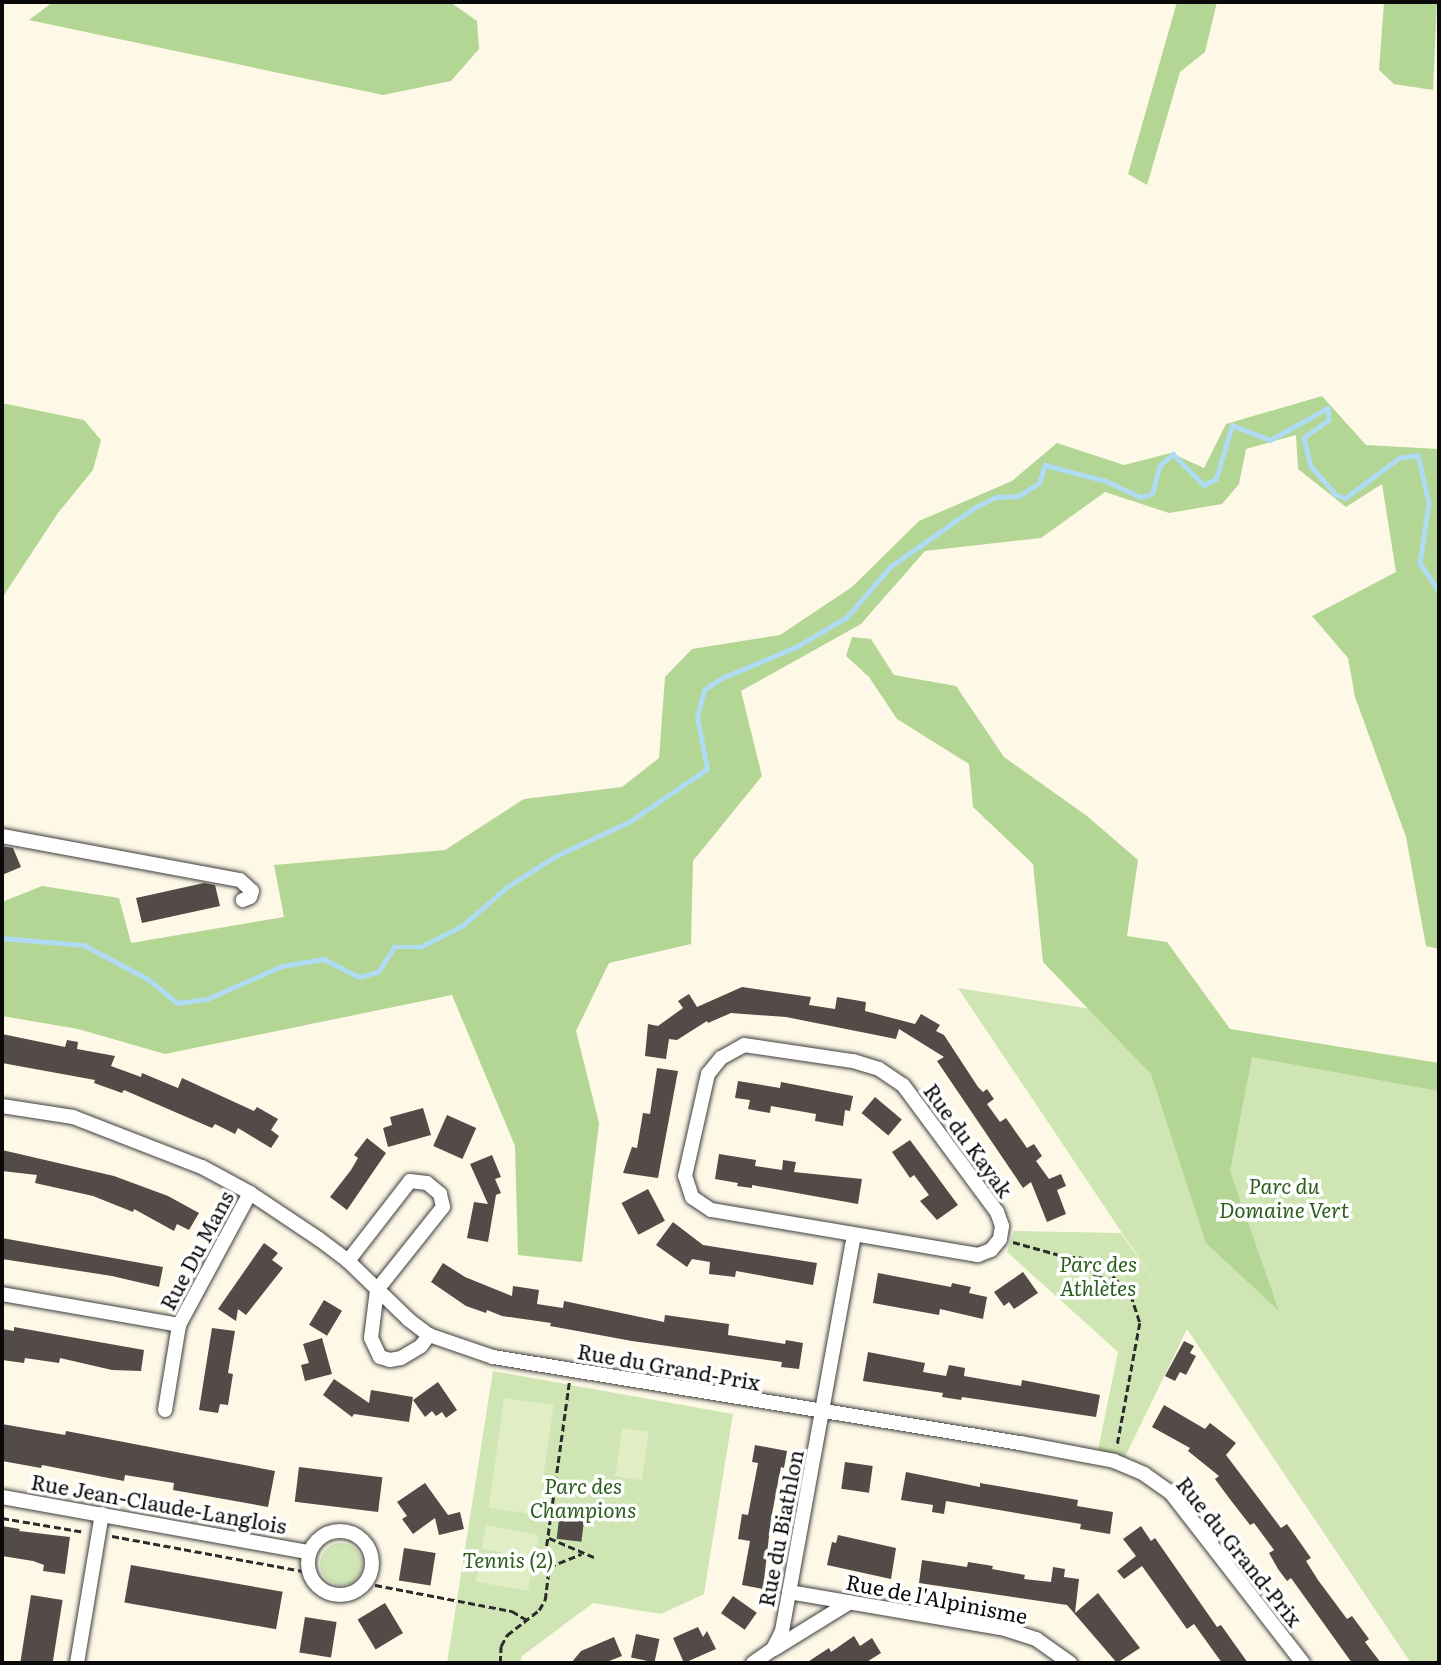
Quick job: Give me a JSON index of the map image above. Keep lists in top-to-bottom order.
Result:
{
  "streets": {
    "street": [
      "Rue du Kayak",
      "Rue Du Mans",
      "Rue du Grand-Prix",
      "Rue Jean-Claude-Langlois",
      "Rue du Biathlon",
      "Rue de l'Alpinisme"
    ]
  },
  "crossings": [
    ["Rue Du Mans", "Rue du Grand-Prix"],
    ["Rue du Grand-Prix", "Rue du Biathlon"],
    ["Rue du Biathlon", "Rue de l'Alpinisme"]
  ],
  "parks": [
    "Parc du Domaine Vert",
    "Parc des Athlètes",
    "Parc des Champions",
    "Tennis (2)"
  ]
}
